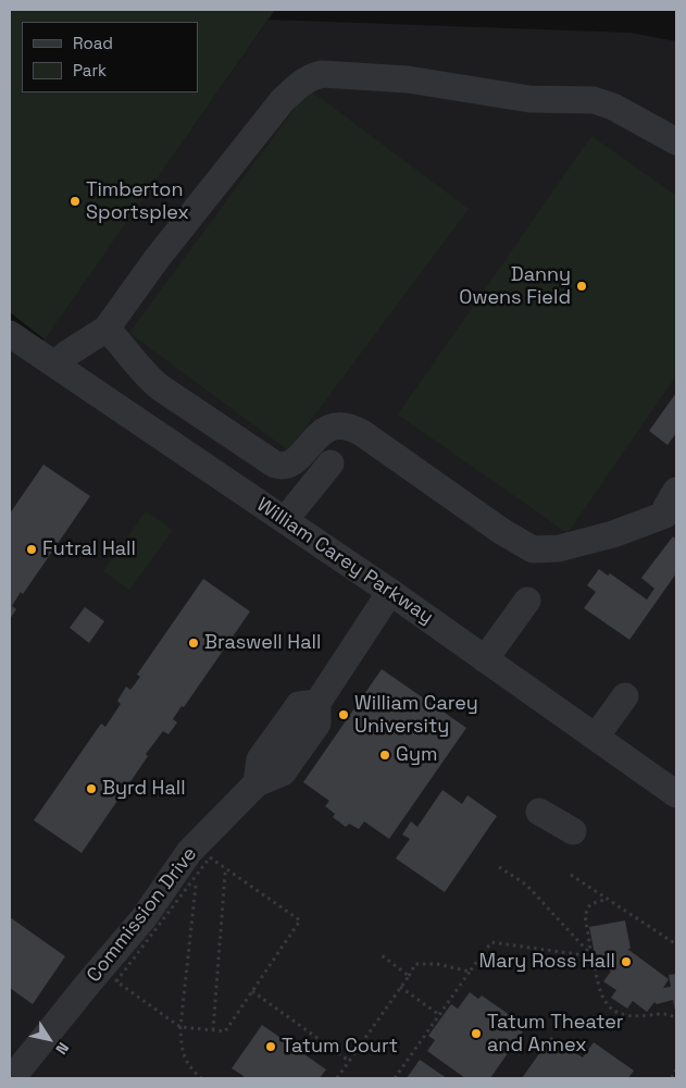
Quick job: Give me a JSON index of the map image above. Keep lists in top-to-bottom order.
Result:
{
  "streets": {
    "street": ["William Carey Parkway", "Commission Drive"]
  },
  "crossings": [
    ["William Carey Parkway", "Commission Drive"]
  ],
  "places": [
    "Timberton Sportsplex",
    "Danny Owens Field",
    "Futral Hall",
    "Braswell Hall",
    "William Carey University",
    "Gym",
    "Byrd Hall",
    "Mary Ross Hall",
    "Tatum Theater and Annex",
    "Tatum Court"
  ],
  "legend": ["Road", "Park"],
  "north": "bottom right"
}
